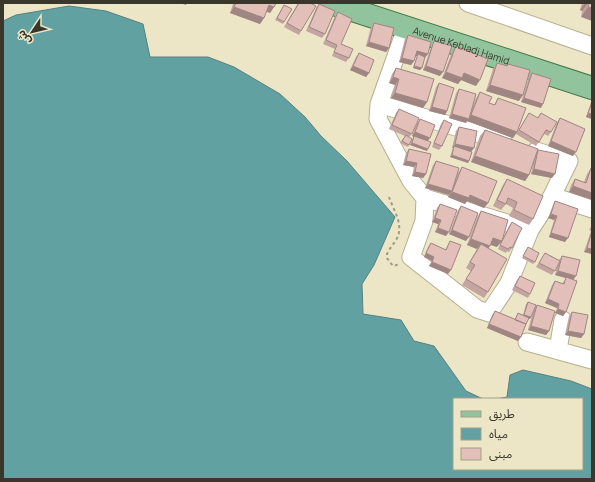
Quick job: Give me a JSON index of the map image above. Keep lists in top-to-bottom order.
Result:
{
  "streets": {
    "main road": ["Avenue Kebladj Hamid"]
  },
  "legend": ["طريق", "مياه", "مبنى"],
  "north": "bottom left"
}
